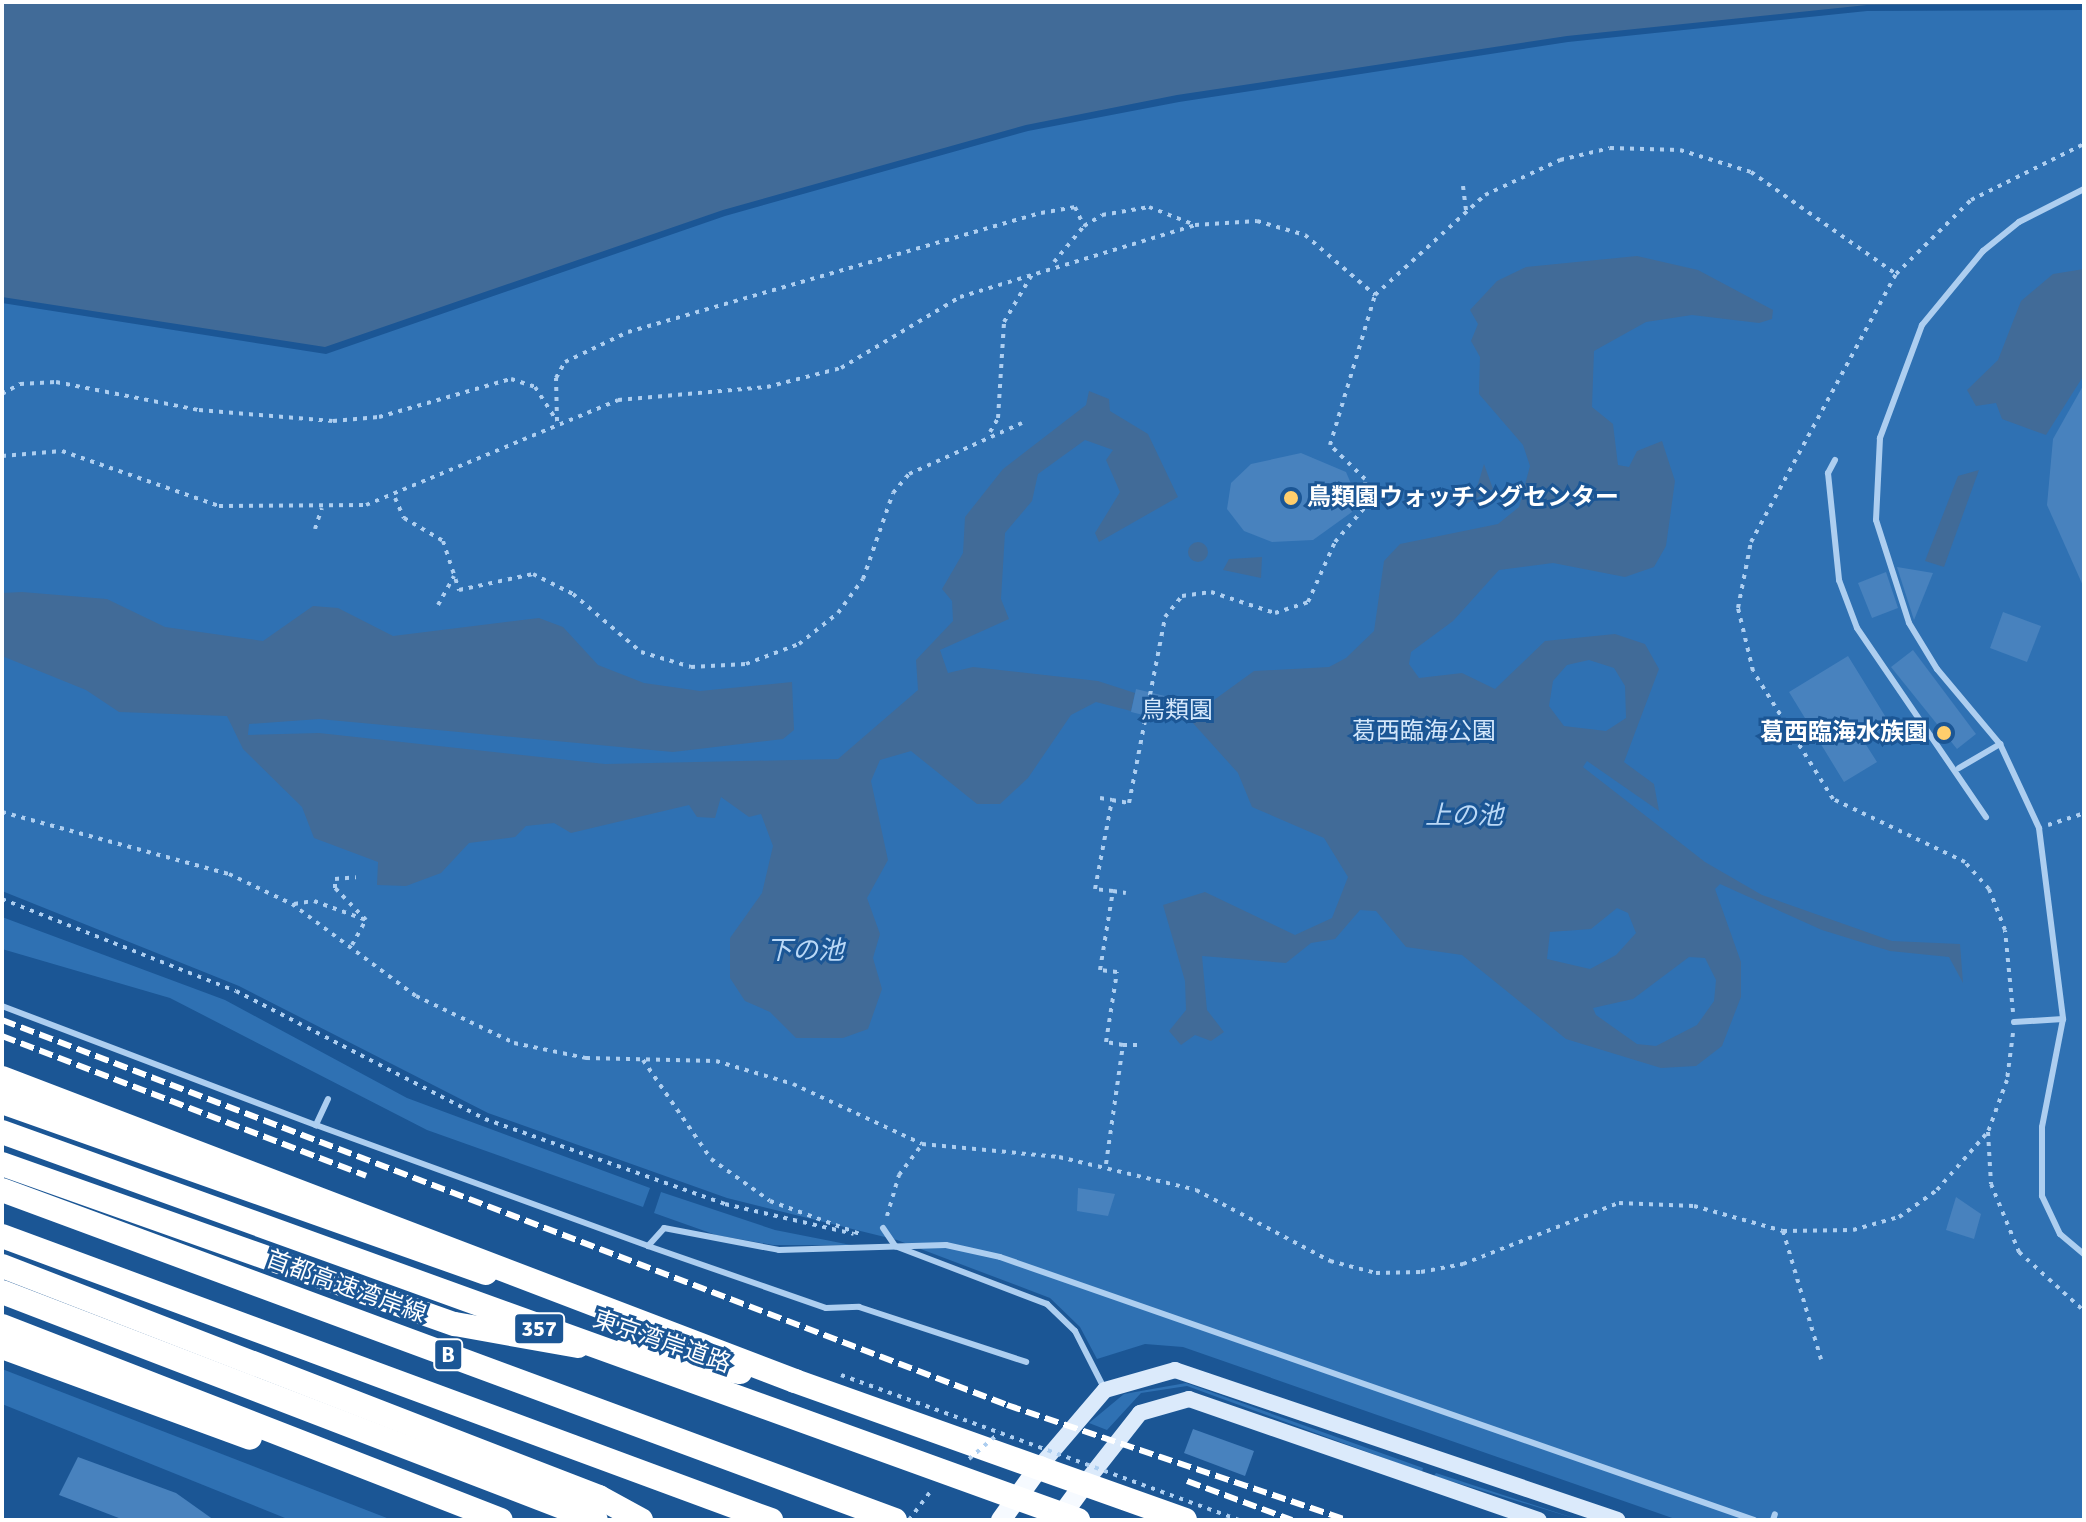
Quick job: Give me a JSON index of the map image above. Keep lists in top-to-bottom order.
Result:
{
  "streets": {
    "highway": [
      "首都高速湾岸線",
      "357",
      "東京湾岸道路",
      "B"
    ]
  },
  "water": ["上の池", "下の池"],
  "parks": ["鳥類園", "葛西臨海公園"],
  "places": ["鳥類園ウォッチングセンター", "葛西臨海水族園"]
}
